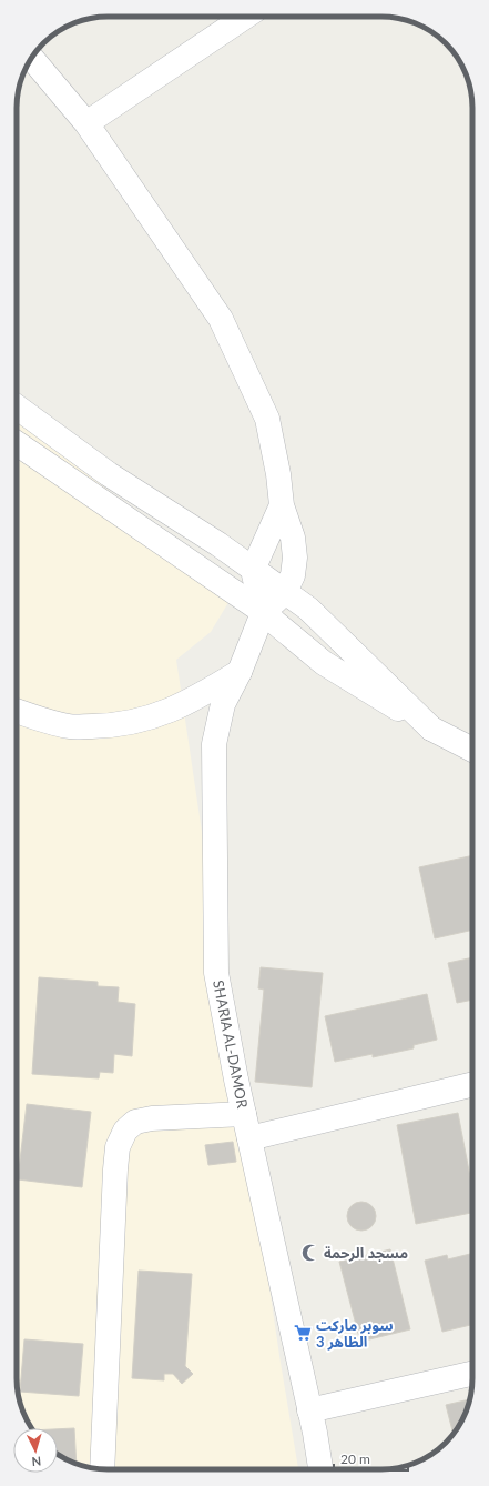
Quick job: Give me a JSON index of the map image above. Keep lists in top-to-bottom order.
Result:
{
  "streets": {
    "street": ["SHARIA AL-DAMOR"]
  },
  "places": {
    "mosque": ["مسجد الرحمة"],
    "supermarket": ["سوبر ماركت الظاهر 3"]
  },
  "scale_bar": "20 m",
  "north": "bottom"
}
